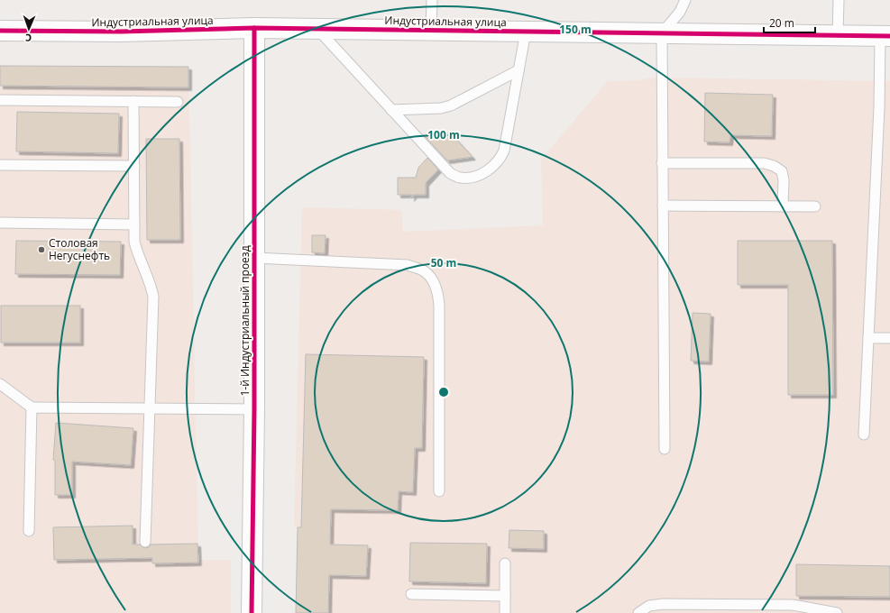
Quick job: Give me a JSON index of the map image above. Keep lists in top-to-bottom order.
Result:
{
  "streets": {
    "street": ["Индустриальная улица", "1-й Индустриальный проезд"]
  },
  "crossings": [
    ["Индустриальная улица", "1-й Индустриальный проезд"]
  ],
  "places": ["Столовая Негуснефть"],
  "scale_bar": "20 m",
  "north": "bottom",
  "rings": ["150 m", "100 m", "50 m"]
}
